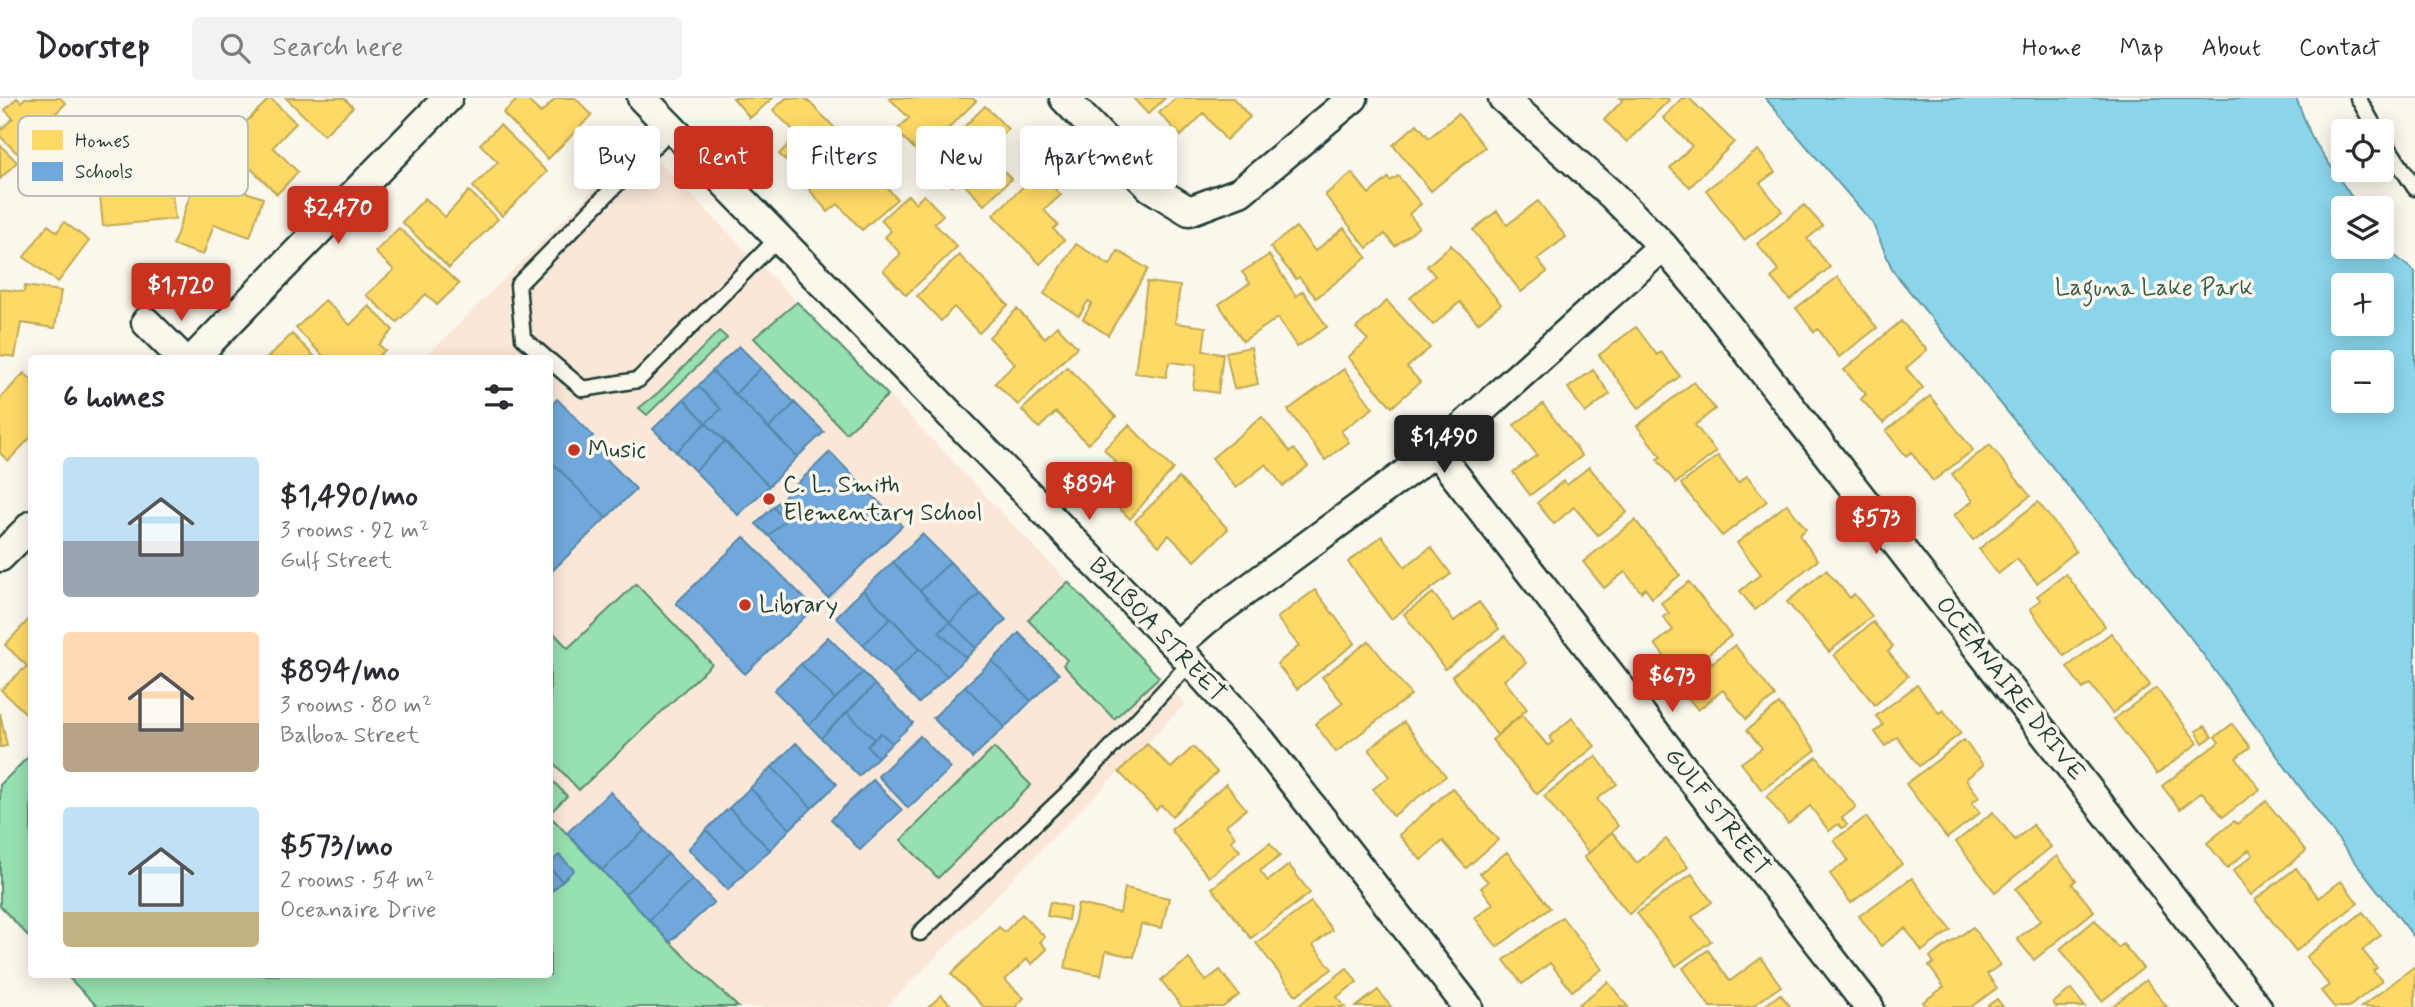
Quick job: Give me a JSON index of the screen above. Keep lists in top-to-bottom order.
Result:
{
  "streets": {
    "street": ["BALBOA STREET", "OCEANAIRE DRIVE", "GULF STREET"]
  },
  "parks": ["Laguna Lake Park"],
  "places": ["Music", "C. L. Smith Elementary School", "Library"],
  "legend": ["Homes", "Schools"],
  "page": {
    "header": "Doorstep",
    "search": "Search here",
    "nav": [
      "Home",
      "Map",
      "About",
      "Contact"
    ],
    "map_buttons": ["+", "−"],
    "chip": [
      "Buy",
      "Rent",
      "Filters",
      "New",
      "Apartment"
    ],
    "price": [
      "$2,470",
      "$1,720",
      "$1,490",
      "$894",
      "$573",
      "$673"
    ],
    "heading": "6 homes",
    "list": [
      {
        "name": "$1,490/mo",
        "note": "3 rooms · 92 m² · Gulf Street"
      },
      {
        "name": "$894/mo",
        "note": "3 rooms · 80 m² · Balboa Street"
      },
      {
        "name": "$573/mo",
        "note": "2 rooms · 54 m² · Oceanaire Drive"
      }
    ]
  }
}
